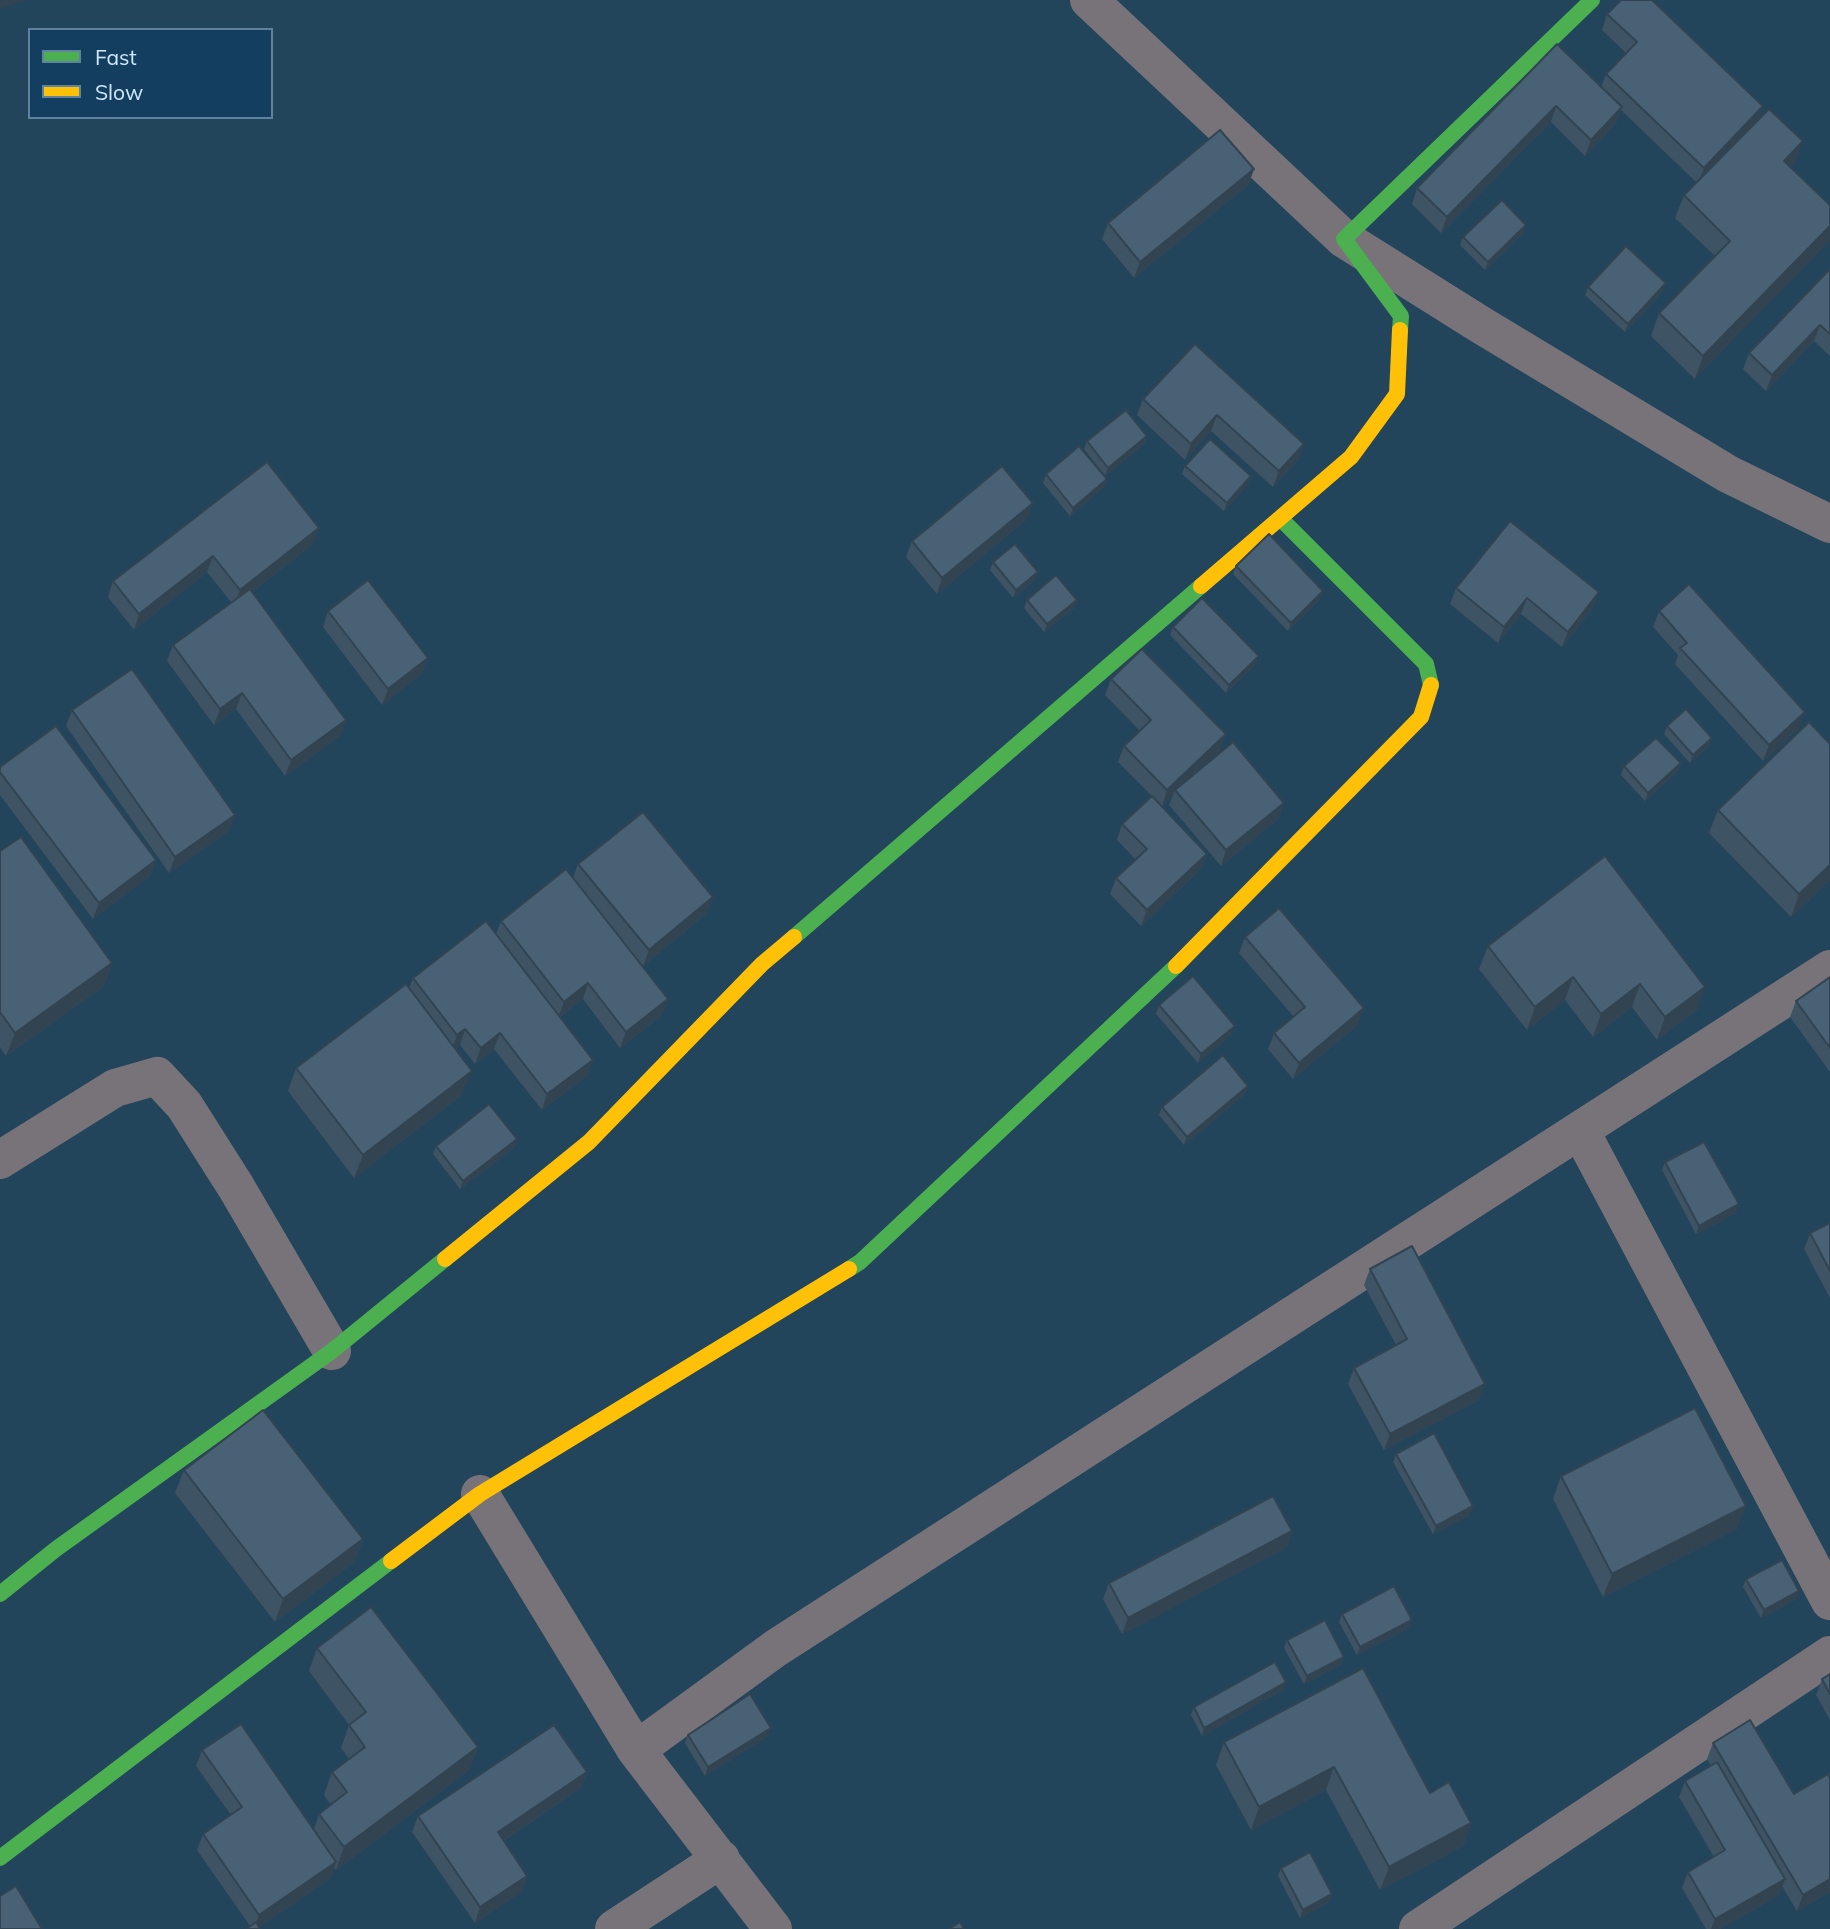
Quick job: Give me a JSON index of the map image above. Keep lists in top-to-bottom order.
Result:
{
  "legend": ["Fast", "Slow"]
}
